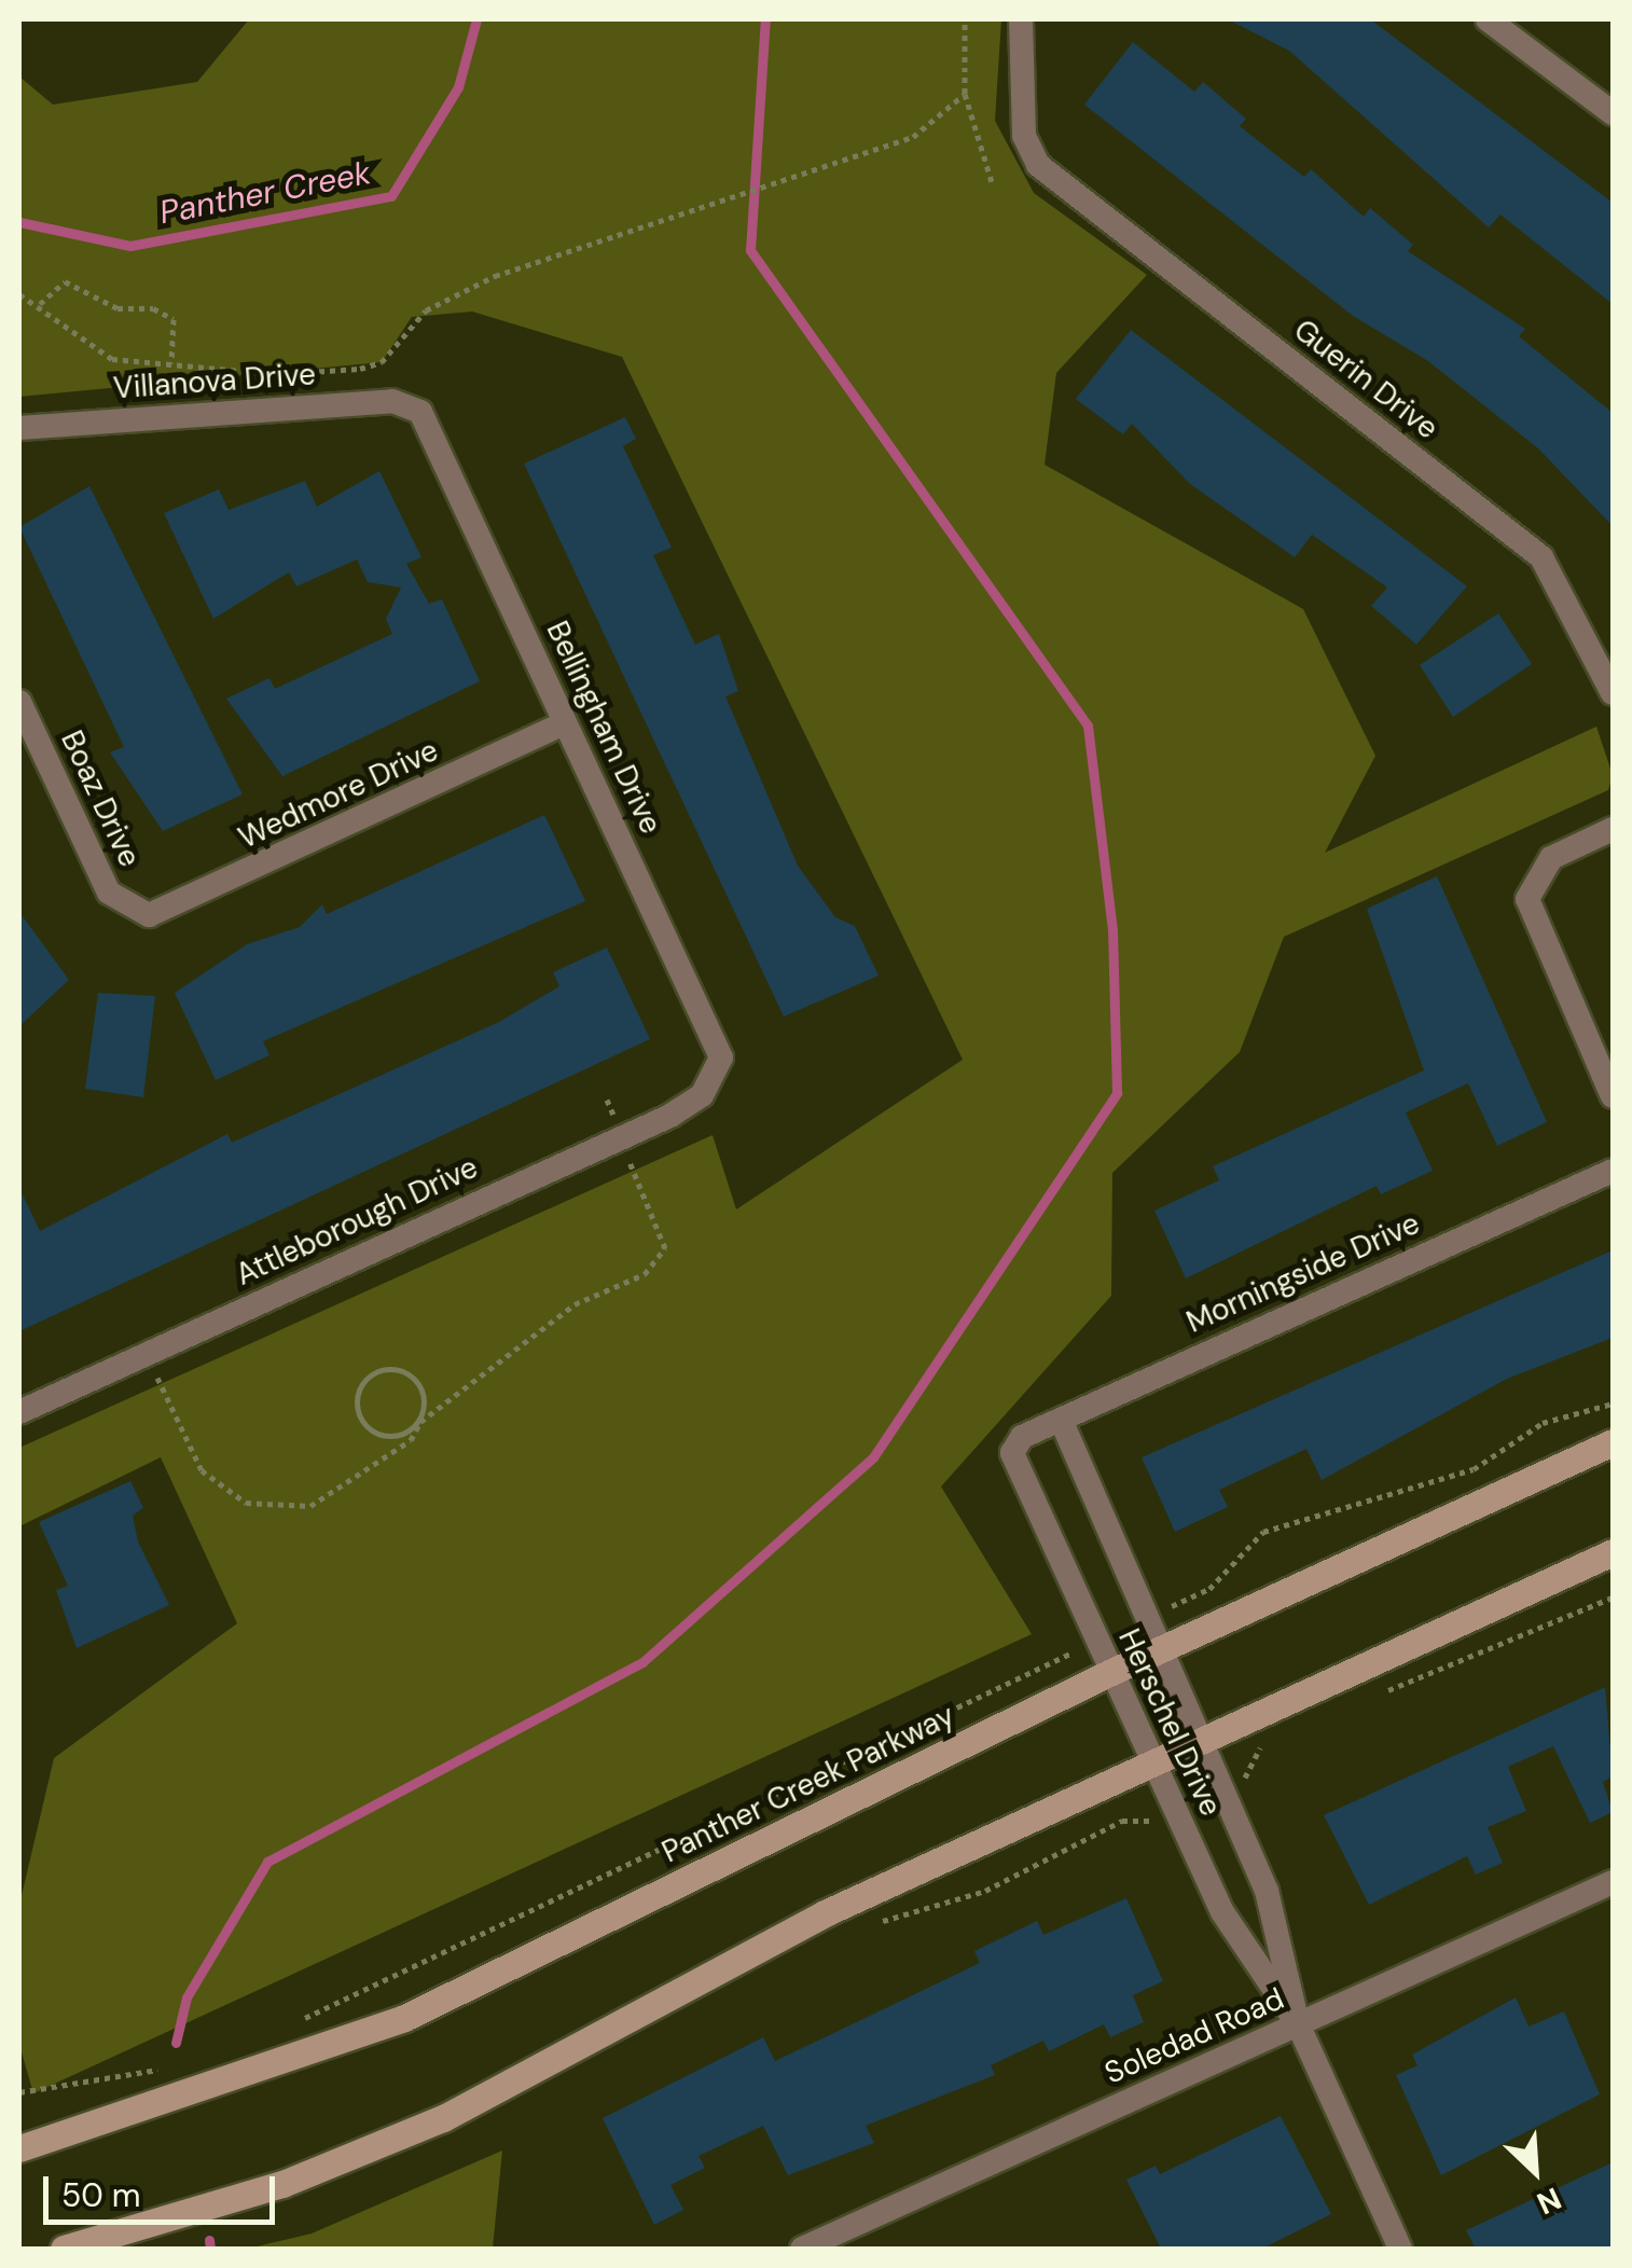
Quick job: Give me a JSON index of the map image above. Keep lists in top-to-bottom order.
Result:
{
  "streets": {
    "main road": ["Panther Creek Parkway"],
    "street": [
      "Guerin Drive",
      "Villanova Drive",
      "Bellingham Drive",
      "Wedmore Drive",
      "Boaz Drive",
      "Attleborough Drive",
      "Morningside Drive",
      "Herschel Drive",
      "Soledad Road"
    ]
  },
  "crossings": [
    ["Villanova Drive", "Bellingham Drive"],
    ["Bellingham Drive", "Wedmore Drive"],
    ["Bellingham Drive", "Attleborough Drive"],
    ["Wedmore Drive", "Boaz Drive"],
    ["Morningside Drive", "Herschel Drive"],
    ["Herschel Drive", "Panther Creek Parkway"],
    ["Herschel Drive", "Soledad Road"]
  ],
  "water": ["Panther Creek"],
  "scale_bar": "50 m",
  "north": "bottom right"
}
